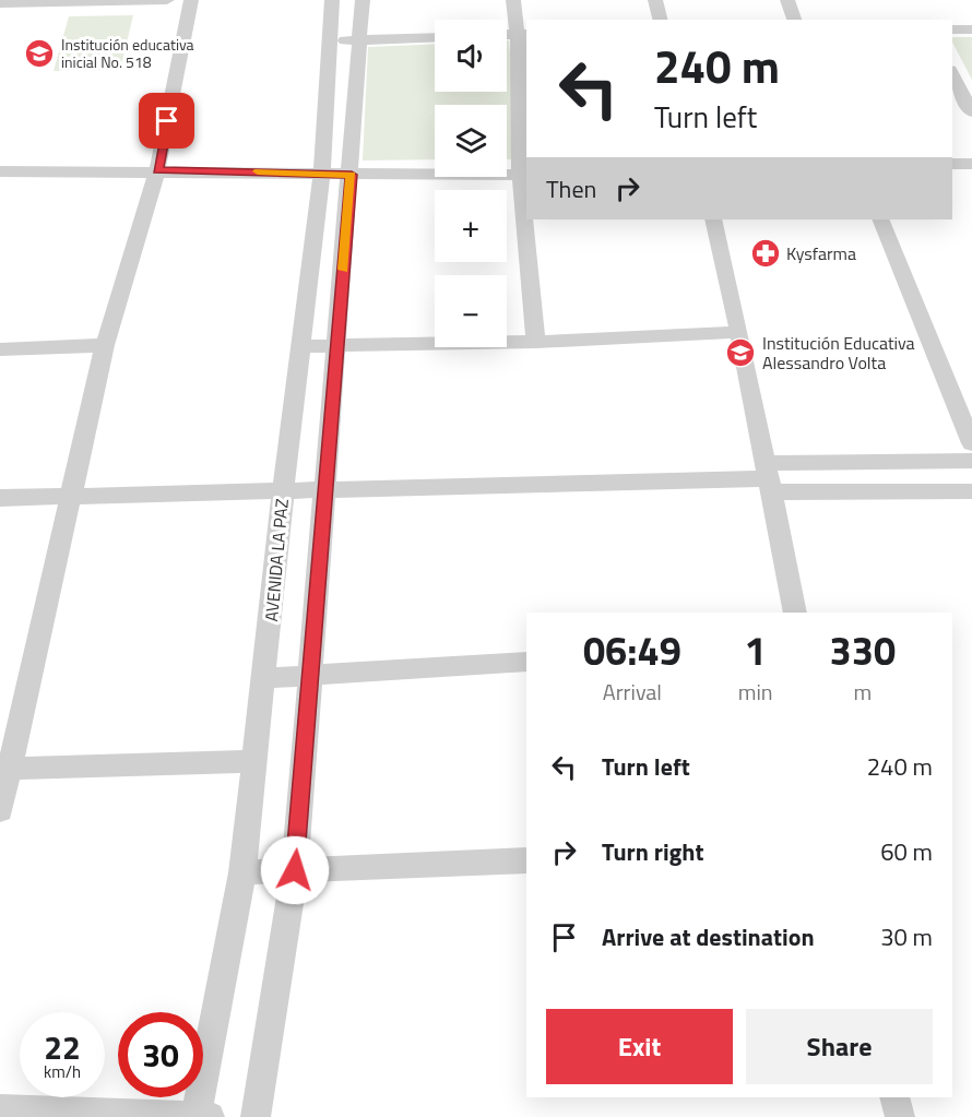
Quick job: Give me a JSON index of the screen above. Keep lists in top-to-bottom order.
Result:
{
  "streets": {
    "street": ["AVENIDA LA PAZ"]
  },
  "places": {
    "school or university": ["Institución educativa inicial No. 518", "Institución Educativa Alessandro Volta"],
    "pharmacy": ["Kysfarma"]
  },
  "page": {
    "map_buttons": ["+", "−"],
    "turn": ["240 m", "Turn left"],
    "then": "Then",
    "eta": [
      "06:49",
      "Arrival",
      "1",
      "min",
      "330",
      "m"
    ],
    "list": [
      {
        "name": "Turn left",
        "value": "240 m"
      },
      {
        "name": "Turn right",
        "value": "60 m"
      },
      {
        "name": "Arrive at destination",
        "value": "30 m"
      }
    ],
    "buttons": ["Exit", "Share"],
    "speed": "22 km/h",
    "limit": "30"
  }
}
